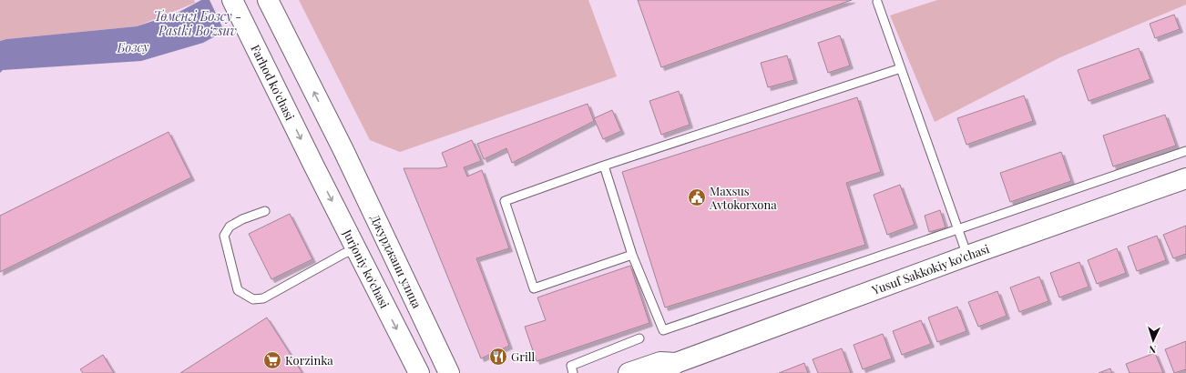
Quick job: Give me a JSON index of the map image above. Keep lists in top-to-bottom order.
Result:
{
  "streets": {
    "main road": [
      "Farhod ko'chasi",
      "Джурджани улица",
      "Jurjoniy ko'chasi",
      "Yusuf Sakkokiy ko'chasi"
    ]
  },
  "crossings": [
    ["Farhod ko'chasi", "Jurjoniy ko'chasi"]
  ],
  "one_way": ["Farhod ko'chasi", "Джурджани улица", "Jurjoniy ko'chasi"],
  "water": ["Төменгі Бозсу - Pastki Boʻzsuv", "Бозсу"],
  "places": {
    "public building": ["Maxsus Avtokorxona"],
    "restaurant": ["Grill"],
    "supermarket": ["Korzinka"]
  },
  "north": "bottom"
}
